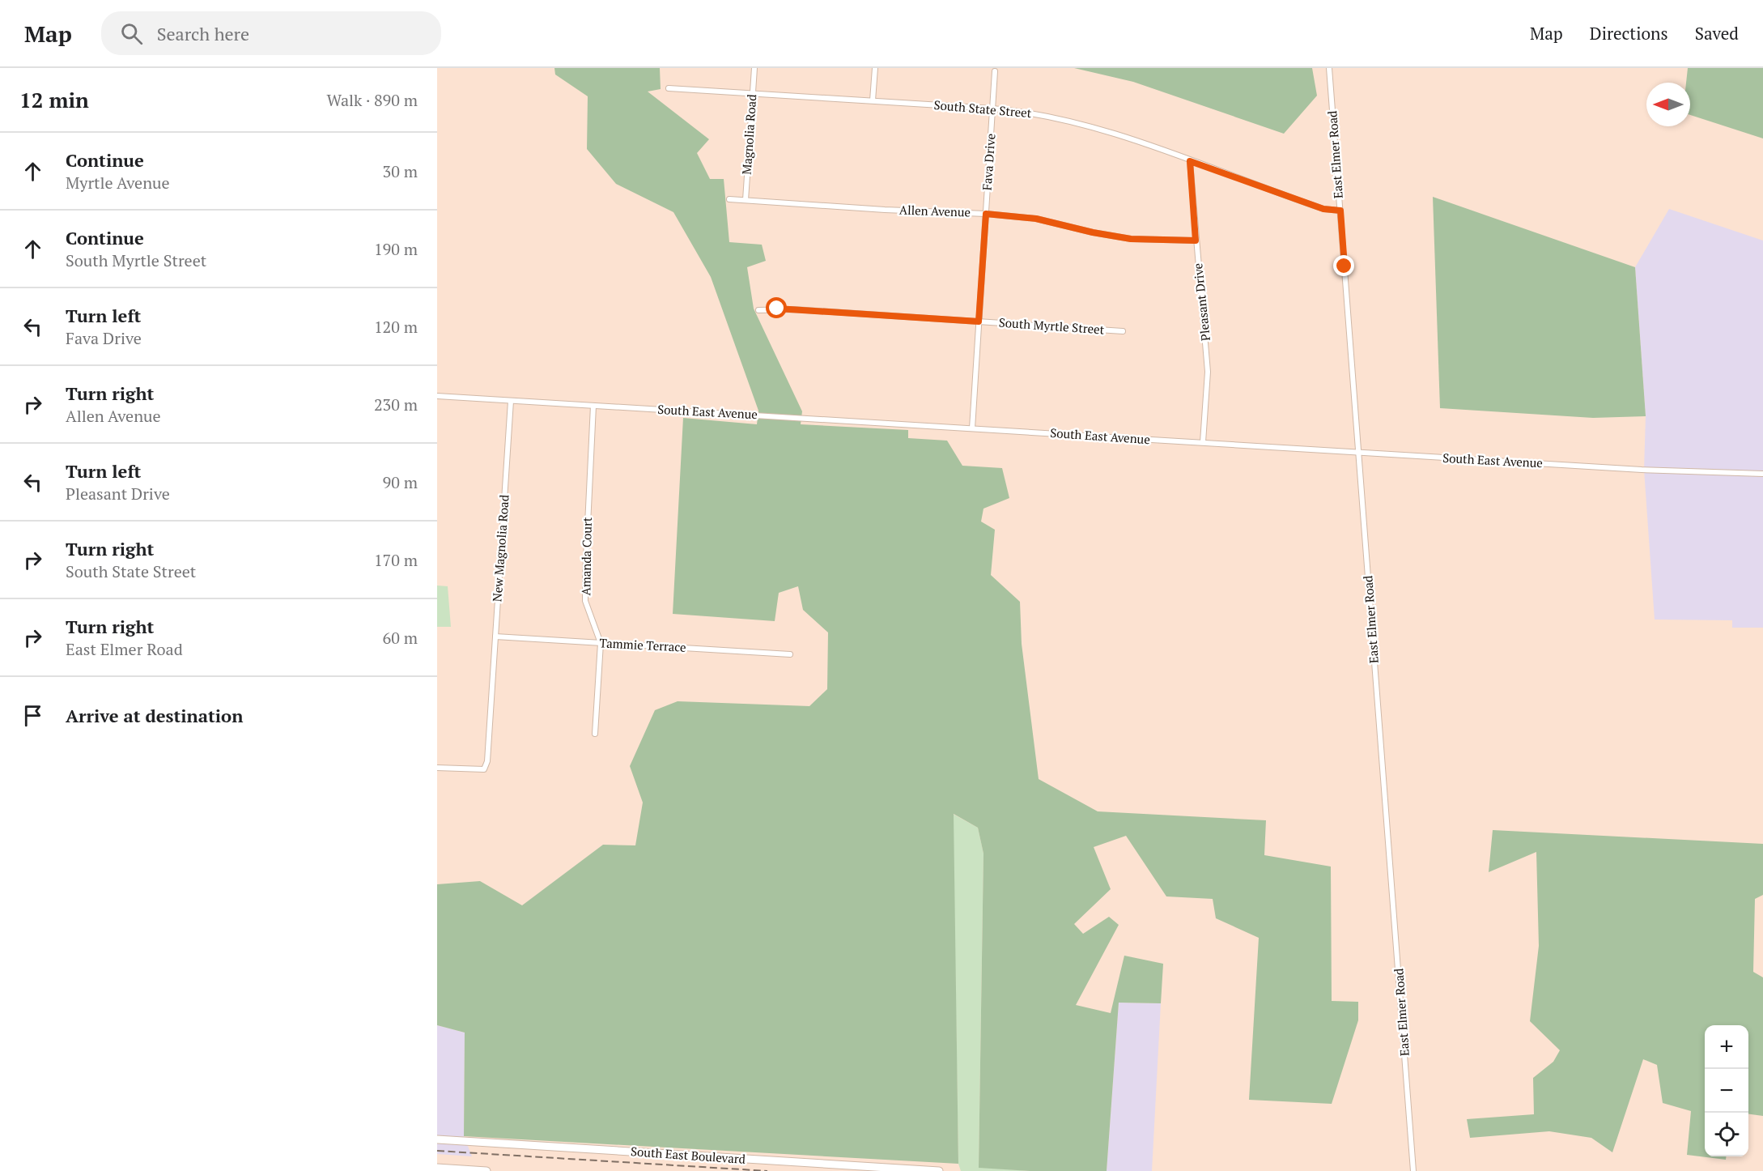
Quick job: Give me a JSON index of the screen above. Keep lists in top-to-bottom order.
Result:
{
  "streets": {
    "main road": ["South East Boulevard"],
    "street": [
      "South State Street",
      "Magnolia Road",
      "East Elmer Road",
      "Fava Drive",
      "Allen Avenue",
      "Pleasant Drive",
      "South Myrtle Street",
      "South East Avenue",
      "New Magnolia Road",
      "Amanda Court",
      "Tammie Terrace"
    ]
  },
  "crossings": [
    ["South State Street", "Magnolia Road"],
    ["South State Street", "East Elmer Road"],
    ["South State Street", "Fava Drive"],
    ["South State Street", "Pleasant Drive"],
    ["Magnolia Road", "Allen Avenue"],
    ["East Elmer Road", "South East Avenue"],
    ["Fava Drive", "Allen Avenue"],
    ["Fava Drive", "South Myrtle Street"],
    ["Fava Drive", "South East Avenue"],
    ["Allen Avenue", "Pleasant Drive"],
    ["Pleasant Drive", "South East Avenue"],
    ["South East Avenue", "New Magnolia Road"],
    ["South East Avenue", "Amanda Court"],
    ["New Magnolia Road", "Tammie Terrace"],
    ["Amanda Court", "Tammie Terrace"]
  ],
  "north": "left",
  "page": {
    "header": "Map",
    "search": "Search here",
    "nav": ["Map", "Directions", "Saved"],
    "heading": ["12 min", "Walk · 890 m"],
    "list": [
      ["Continue", "Myrtle Avenue", "30 m"],
      ["Continue", "South Myrtle Street", "190 m"],
      ["Turn left", "Fava Drive", "120 m"],
      ["Turn right", "Allen Avenue", "230 m"],
      ["Turn left", "Pleasant Drive", "90 m"],
      ["Turn right", "South State Street", "170 m"],
      ["Turn right", "East Elmer Road", "60 m"],
      "Arrive at destination"
    ],
    "map_buttons": ["+", "−"]
  }
}
